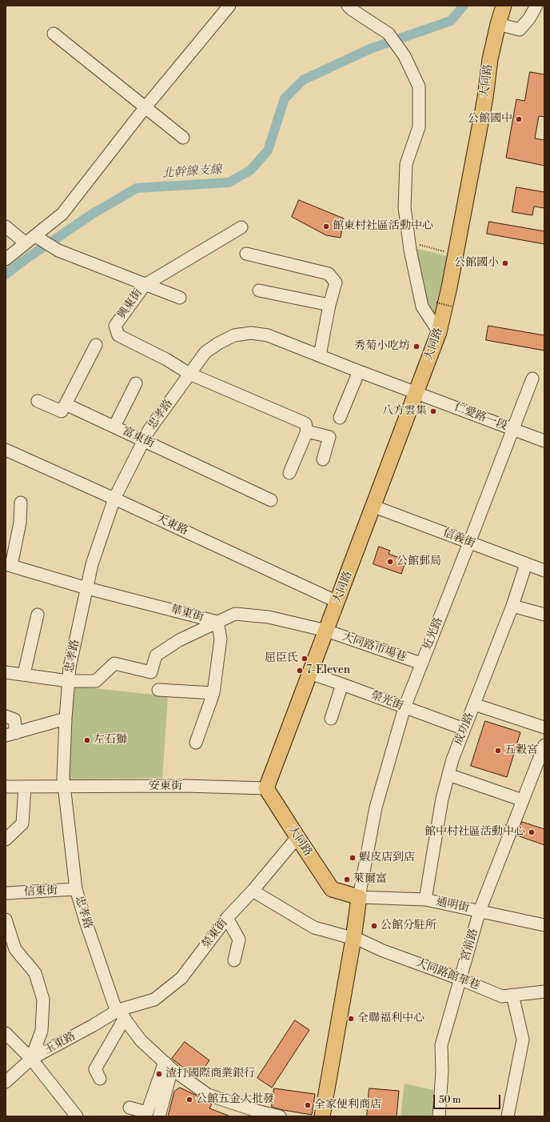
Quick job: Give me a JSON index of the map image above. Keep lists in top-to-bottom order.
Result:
{
  "streets": {
    "main road": ["大同路"],
    "street": [
      "興東街",
      "忠孝路",
      "仁愛路一段",
      "富東街",
      "大東路",
      "信義街",
      "華東街",
      "近光路",
      "大同路市場巷",
      "榮光街",
      "成功路",
      "安東街",
      "信東街",
      "通明街",
      "榮東街",
      "宮前路",
      "大同路館華巷",
      "玉東路"
    ]
  },
  "crossings": [
    ["大同路", "忠孝路"],
    ["大同路", "仁愛路一段"],
    ["大同路", "大東路"],
    ["大同路", "信義街"],
    ["大同路", "近光路"],
    ["大同路", "大同路市場巷"],
    ["大同路", "榮光街"],
    ["大同路", "安東街"],
    ["大同路", "通明街"],
    ["大同路", "榮東街"],
    ["興東街", "忠孝路"],
    ["忠孝路", "仁愛路一段"],
    ["忠孝路", "富東街"],
    ["忠孝路", "大東路"],
    ["忠孝路", "華東街"],
    ["忠孝路", "大同路市場巷"],
    ["忠孝路", "安東街"],
    ["忠孝路", "信東街"],
    ["忠孝路", "榮東街"],
    ["忠孝路", "玉東路"],
    ["仁愛路一段", "近光路"],
    ["信義街", "近光路"],
    ["信義街", "成功路"],
    ["華東街", "大同路市場巷"],
    ["近光路", "大同路市場巷"],
    ["近光路", "榮光街"],
    ["近光路", "通明街"],
    ["榮光街", "成功路"],
    ["成功路", "通明街"],
    ["通明街", "宮前路"],
    ["榮東街", "大同路館華巷"],
    ["榮東街", "玉東路"],
    ["宮前路", "大同路館華巷"]
  ],
  "water": ["北幹線支線"],
  "places": [
    "公館國中",
    "館東村社區活動中心",
    "公館國小",
    "秀菊小吃坊",
    "八方雲集",
    "公館郵局",
    "屈臣氏",
    "7-Eleven",
    "左石獅",
    "五穀宮",
    "館中村社區活動中心",
    "蝦皮店到店",
    "萊爾富",
    "公館分駐所",
    "全聯福利中心",
    "渣打國際商業銀行",
    "公館五金大批發",
    "全家便利商店"
  ],
  "scale_bar": "50 m"
}
